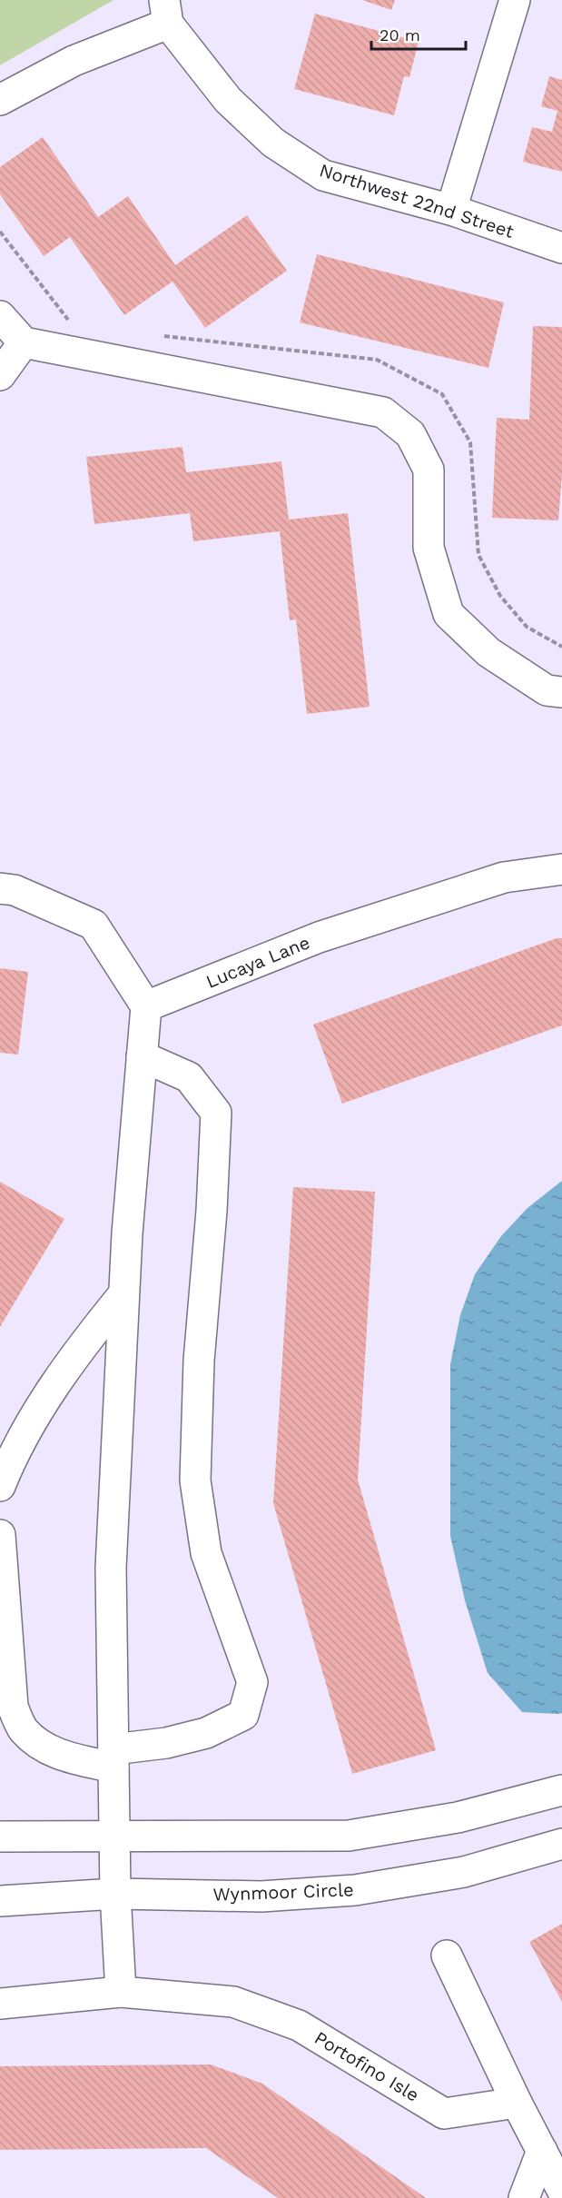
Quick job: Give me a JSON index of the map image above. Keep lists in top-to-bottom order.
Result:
{
  "streets": {
    "street": [
      "Northwest 22nd Street",
      "Lucaya Lane",
      "Wynmoor Circle",
      "Portofino Isle"
    ]
  },
  "scale_bar": "20 m"
}
